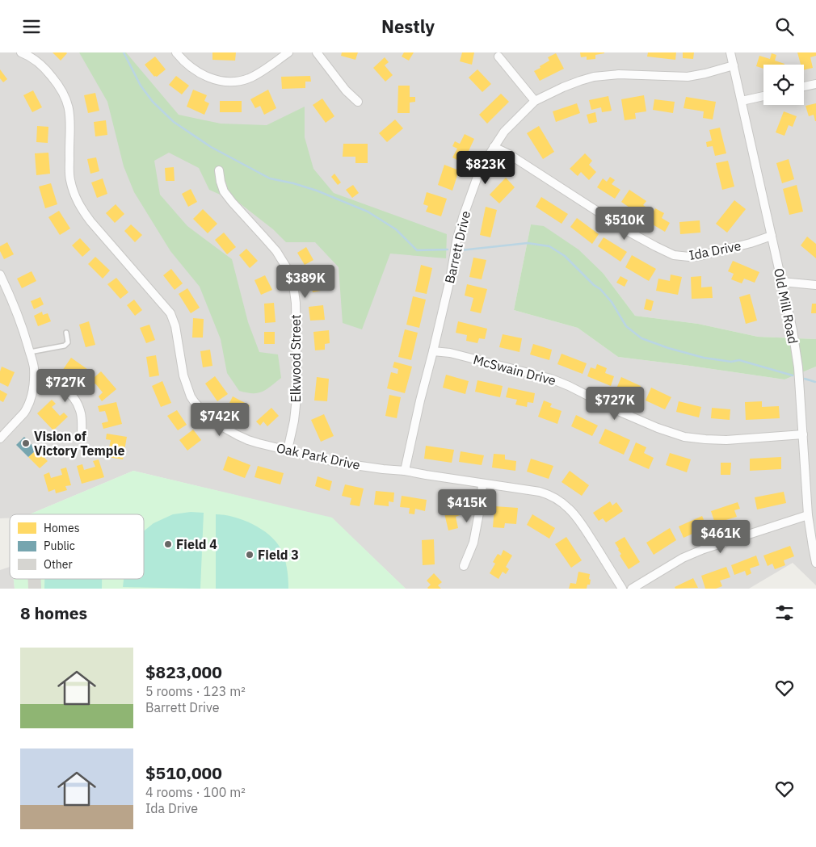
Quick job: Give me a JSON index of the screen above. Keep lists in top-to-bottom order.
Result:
{
  "streets": {
    "street": [
      "Barrett Drive",
      "Ida Drive",
      "Old Mill Road",
      "Elkwood Street",
      "McSwain Drive",
      "Oak Park Drive"
    ]
  },
  "crossings": [
    ["Barrett Drive", "Ida Drive"],
    ["Barrett Drive", "Old Mill Road"],
    ["Barrett Drive", "McSwain Drive"],
    ["Barrett Drive", "Oak Park Drive"],
    ["Ida Drive", "Old Mill Road"],
    ["Old Mill Road", "McSwain Drive"],
    ["Elkwood Street", "Oak Park Drive"]
  ],
  "places": ["Vision of Victory Temple", "Field 4", "Field 3"],
  "legend": ["Homes", "Public", "Other"],
  "page": {
    "header": "Nestly",
    "price": [
      "$823K",
      "$510K",
      "$389K",
      "$727K",
      "$727K",
      "$742K",
      "$415K",
      "$461K"
    ],
    "heading": "8 homes",
    "list": [
      {
        "name": "$823,000",
        "note": "5 rooms · 123 m² · Barrett Drive"
      },
      {
        "name": "$510,000",
        "note": "4 rooms · 100 m² · Ida Drive"
      }
    ]
  }
}
